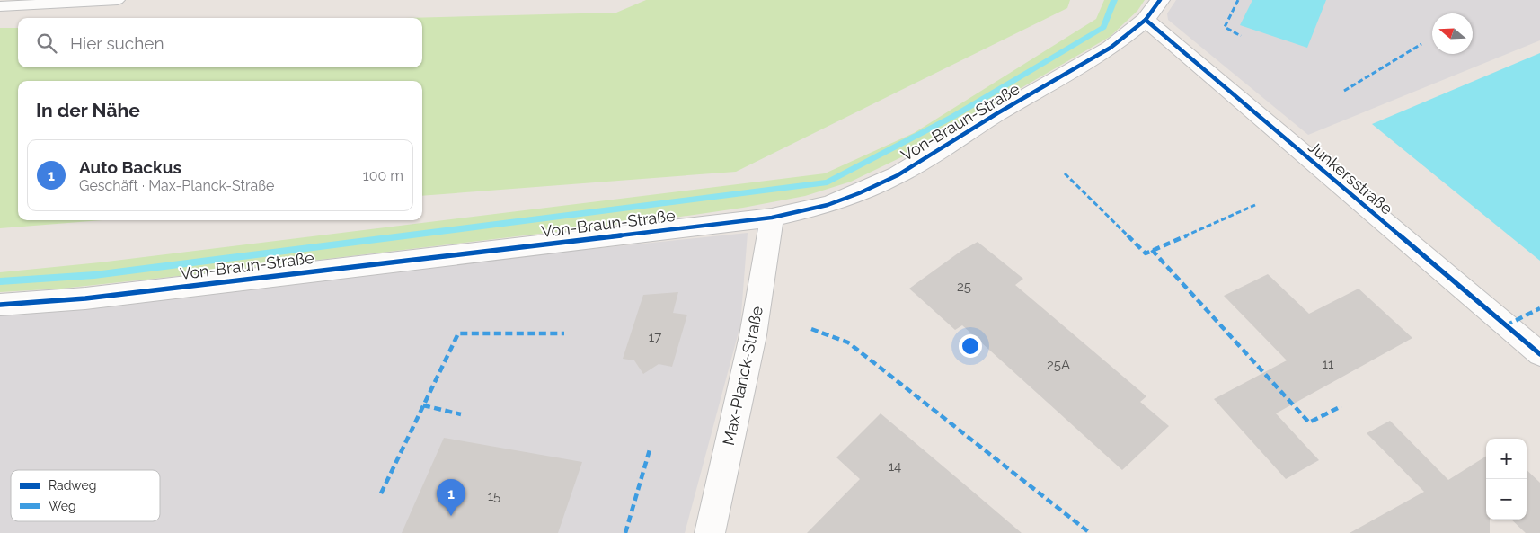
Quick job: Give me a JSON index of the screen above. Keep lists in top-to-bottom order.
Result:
{
  "streets": {
    "street": ["Von-Braun-Straße", "Junkersstraße", "Max-Planck-Straße"]
  },
  "crossings": [
    ["Von-Braun-Straße", "Junkersstraße"],
    ["Von-Braun-Straße", "Max-Planck-Straße"]
  ],
  "house_numbers": [
    "25",
    "17",
    "11",
    "25A",
    "14",
    "15"
  ],
  "legend": ["Radweg", "Weg"],
  "north": "left",
  "page": {
    "search": "Hier suchen",
    "heading": "In der Nähe",
    "list": [
      {
        "mark": "1",
        "name": "Auto Backus",
        "note": "Geschäft · Max-Planck-Straße",
        "value": "100 m"
      }
    ],
    "map_buttons": ["+", "−"],
    "pins": "1"
  }
}
